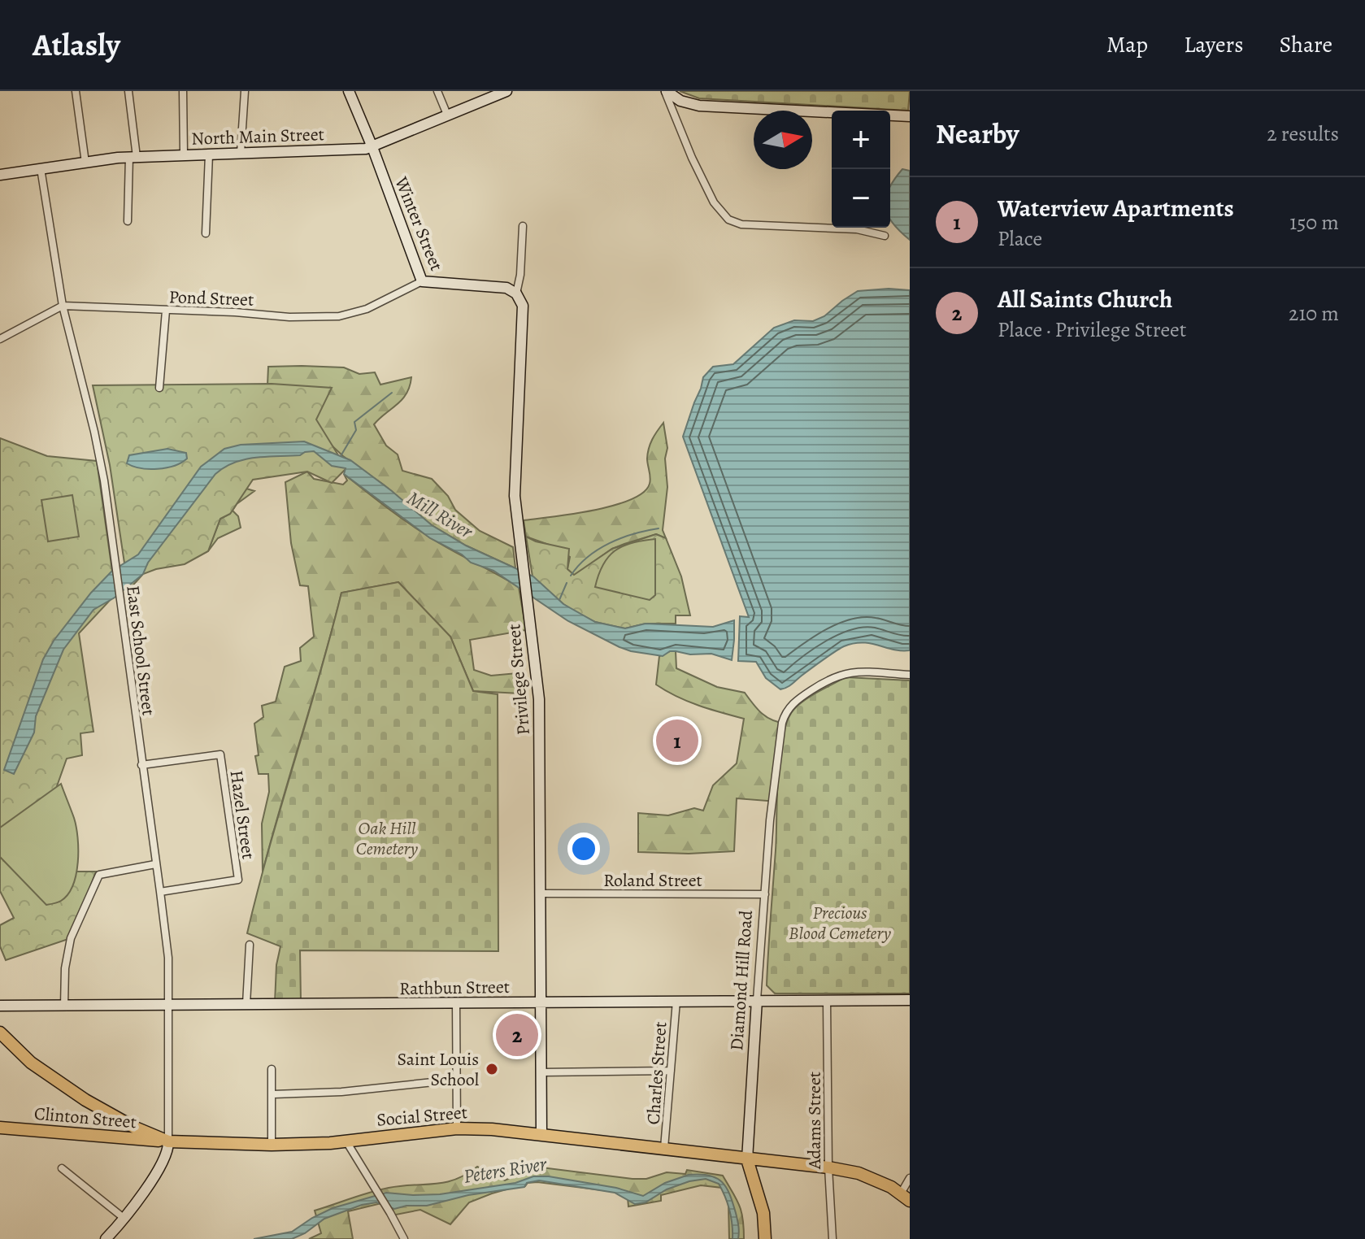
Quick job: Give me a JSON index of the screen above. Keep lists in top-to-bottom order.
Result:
{
  "streets": {
    "main road": [
      "North Main Street",
      "Winter Street",
      "Privilege Street",
      "Diamond Hill Road",
      "Rathbun Street",
      "Social Street",
      "Clinton Street"
    ],
    "street": [
      "Pond Street",
      "East School Street",
      "Hazel Street",
      "Roland Street",
      "Charles Street",
      "Adams Street"
    ]
  },
  "crossings": [
    ["North Main Street", "Winter Street"],
    ["North Main Street", "East School Street"],
    ["Winter Street", "Pond Street"],
    ["Winter Street", "Privilege Street"],
    ["Pond Street", "East School Street"],
    ["East School Street", "Hazel Street"],
    ["East School Street", "Rathbun Street"],
    ["East School Street", "Social Street"],
    ["East School Street", "Clinton Street"],
    ["Privilege Street", "Roland Street"],
    ["Privilege Street", "Rathbun Street"],
    ["Privilege Street", "Social Street"],
    ["Roland Street", "Diamond Hill Road"],
    ["Diamond Hill Road", "Rathbun Street"],
    ["Diamond Hill Road", "Social Street"],
    ["Rathbun Street", "Charles Street"],
    ["Rathbun Street", "Adams Street"],
    ["Charles Street", "Social Street"],
    ["Social Street", "Clinton Street"],
    ["Social Street", "Adams Street"]
  ],
  "water": ["Mill River", "Peters River"],
  "parks": ["Oak Hill Cemetery", "Precious Blood Cemetery"],
  "places": ["Saint Louis School"],
  "north": "right",
  "page": {
    "header": "Atlasly",
    "nav": ["Map", "Layers", "Share"],
    "heading": ["Nearby", "2 results"],
    "map_buttons": ["+", "−"],
    "list": [
      {
        "mark": "1",
        "name": "Waterview Apartments",
        "note": "Place",
        "value": "150 m"
      },
      {
        "mark": "2",
        "name": "All Saints Church",
        "note": "Place · Privilege Street",
        "value": "210 m"
      }
    ],
    "pins": ["1", "2"]
  }
}
